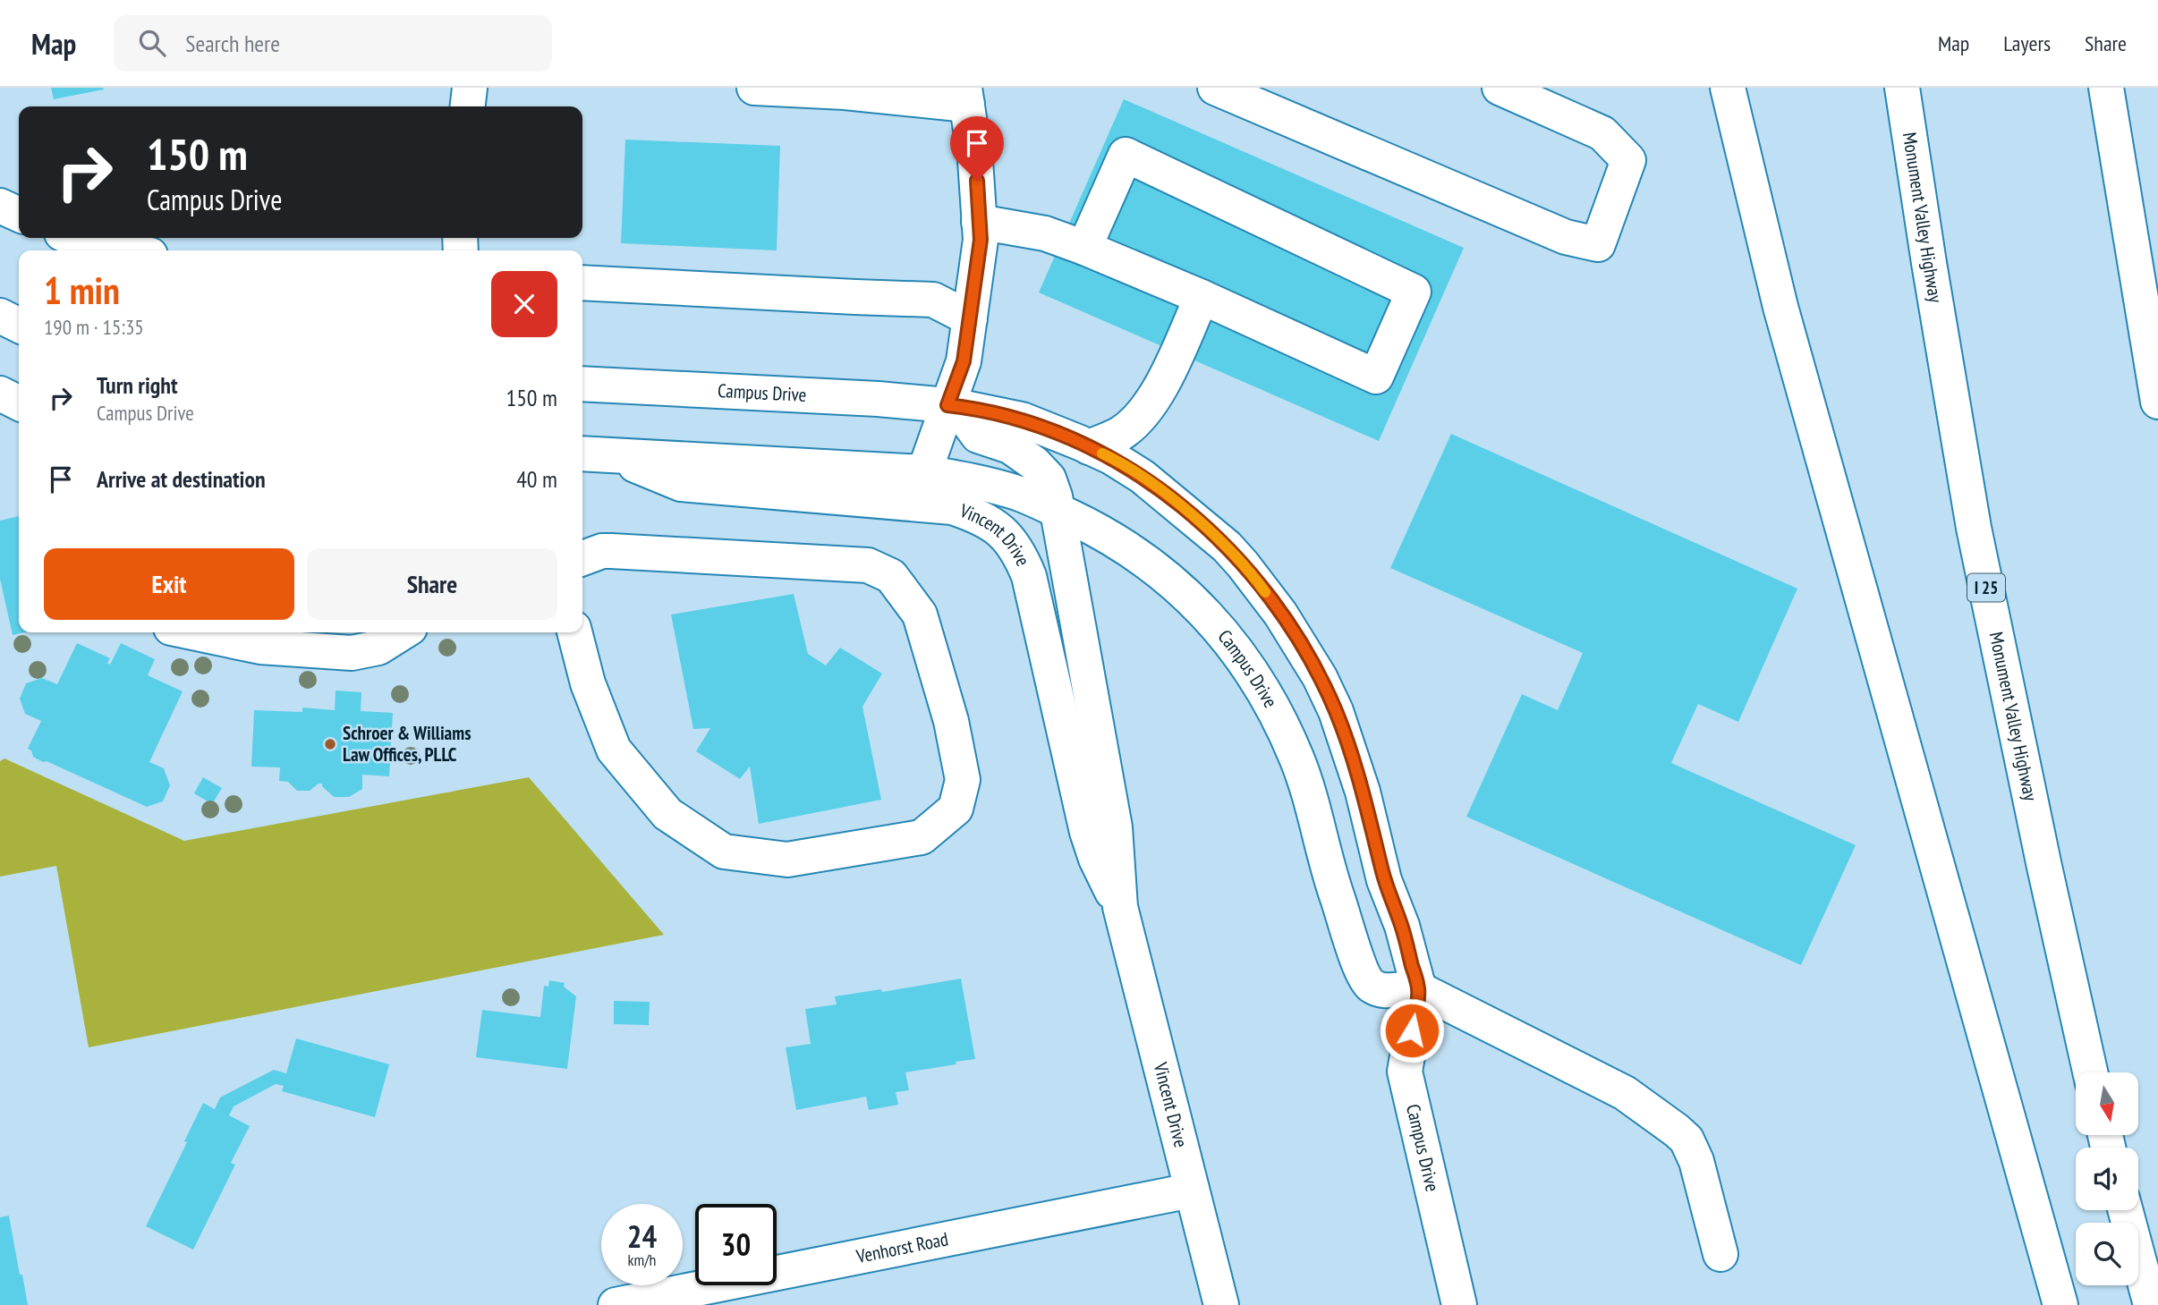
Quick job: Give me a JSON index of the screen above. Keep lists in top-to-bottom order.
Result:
{
  "streets": {
    "main road": [
      "Monument Valley Highway",
      "Campus Drive",
      "Vincent Drive",
      "I 25",
      "Venhorst Road"
    ]
  },
  "crossings": [
    ["Campus Drive", "Vincent Drive"],
    ["Vincent Drive", "Venhorst Road"]
  ],
  "places": ["Schroer & Williams Law Offices, PLLC"],
  "north": "bottom",
  "page": {
    "header": "Map",
    "search": "Search here",
    "nav": ["Map", "Layers", "Share"],
    "turn": ["150 m", "Campus Drive"],
    "heading": ["1 min", "190 m · 15:35"],
    "list": [
      {
        "name": "Turn right",
        "note": "Campus Drive",
        "value": "150 m"
      },
      {
        "name": "Arrive at destination",
        "value": "40 m"
      }
    ],
    "buttons": ["Exit", "Share"],
    "speed": "24 km/h",
    "limit": "30"
  }
}
